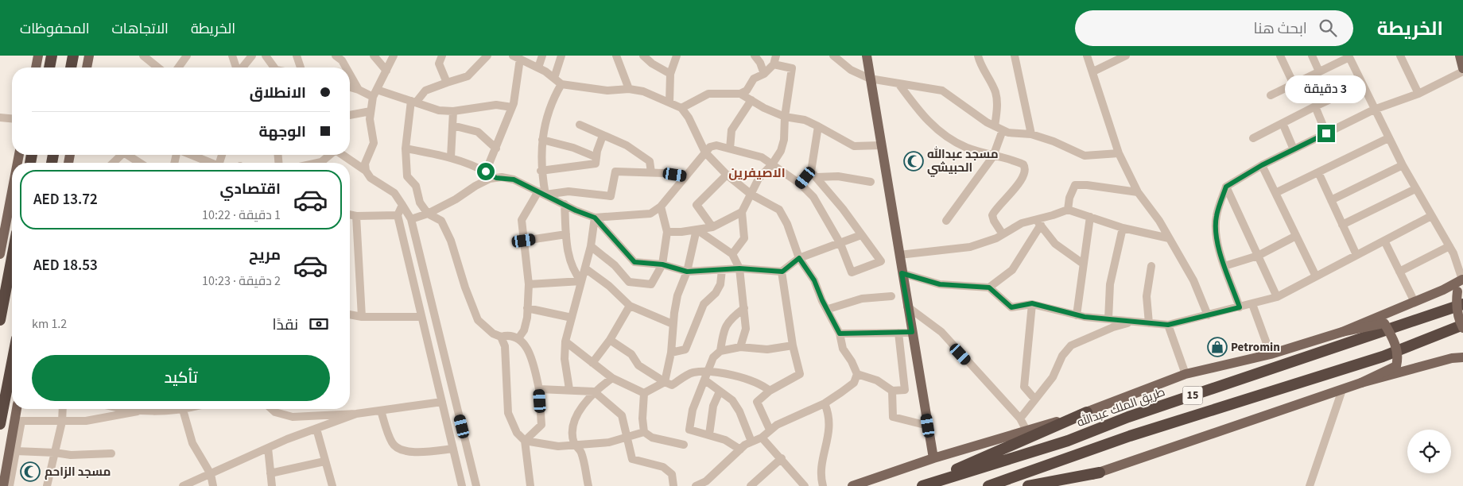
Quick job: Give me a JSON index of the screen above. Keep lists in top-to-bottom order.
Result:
{
  "streets": {
    "highway": ["15", "طريق الملك عبدالله"]
  },
  "districts": ["الاصيفرين"],
  "places": {
    "mosque": ["مسجد عبدالله الحبيشي", "مسجد الزاحم"],
    "shop": ["Petromin"]
  },
  "page": {
    "header": "الخريطة",
    "search": "ابحث هنا",
    "nav": ["الخريطة", "الاتجاهات", "المحفوظات"],
    "banner": ["الانطلاق", "الوجهة"],
    "bubble": "3 دقيقة",
    "list": [
      {
        "name": "اقتصادي",
        "note": "1 دقيقة · 10:22",
        "value": "AED 13.72"
      },
      {
        "name": "مريح",
        "note": "2 دقيقة · 10:23",
        "value": "AED 18.53"
      }
    ],
    "pay": ["نقدًا", "1.2 km"],
    "buttons": "تأكيد"
  }
}
